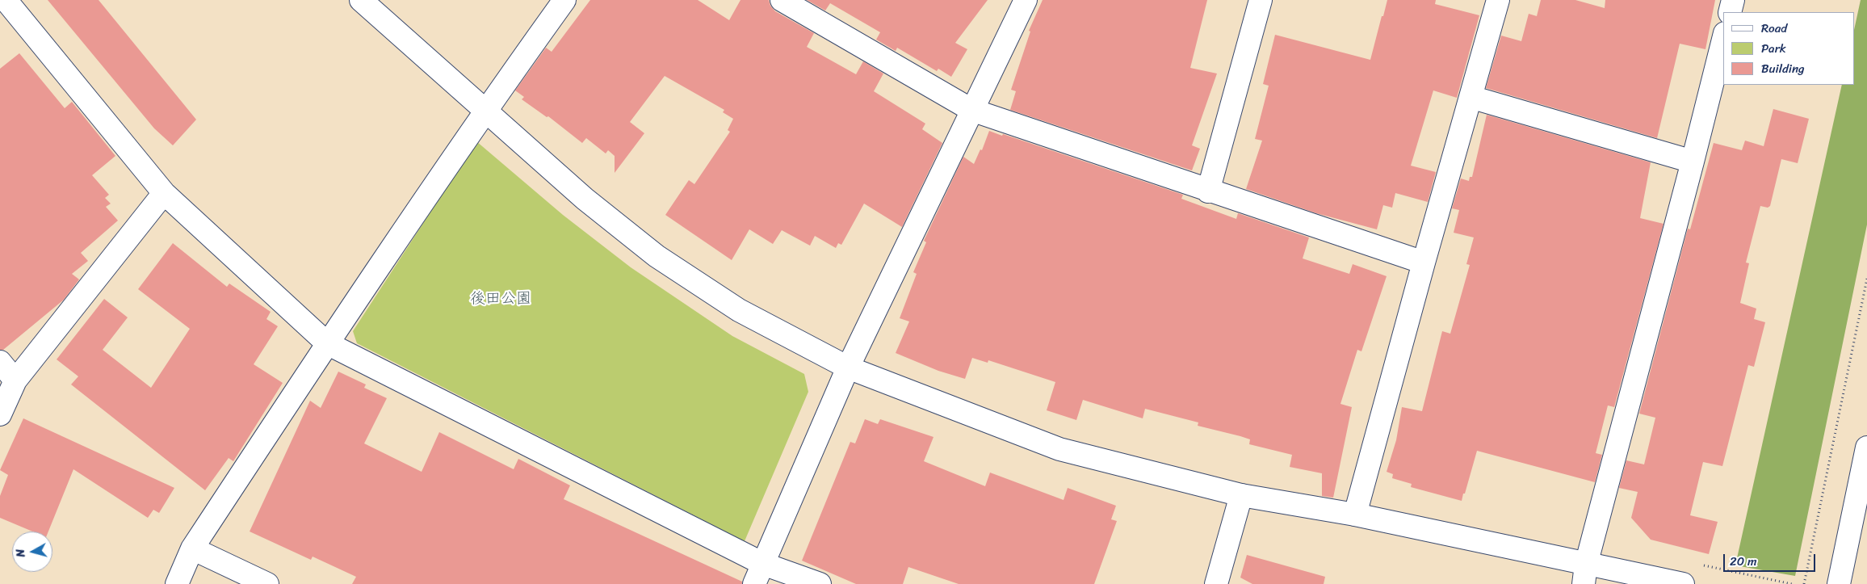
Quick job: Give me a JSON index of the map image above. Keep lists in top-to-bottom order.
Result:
{
  "parks": ["後田公園"],
  "legend": ["Road", "Park", "Building"],
  "scale_bar": "20 m",
  "north": "left"
}
